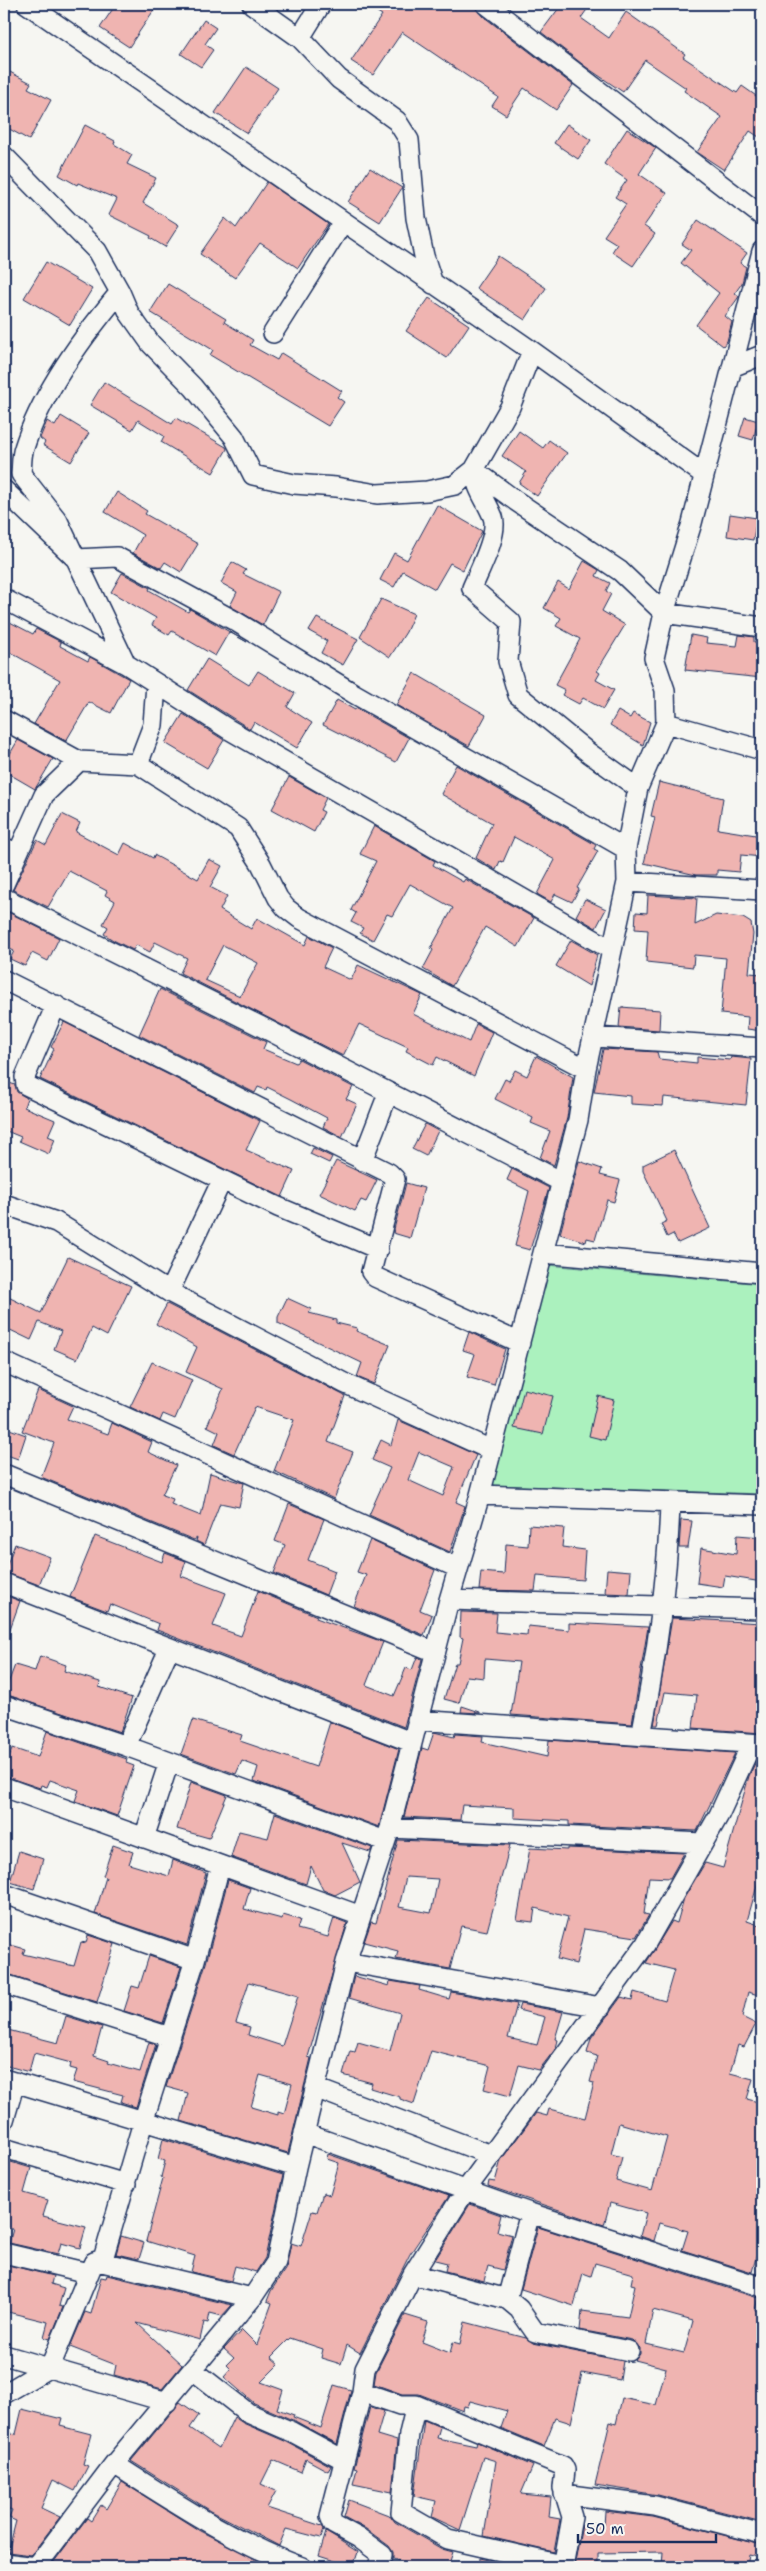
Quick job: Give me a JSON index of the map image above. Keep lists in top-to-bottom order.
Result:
{
  "scale_bar": "50 m"
}
